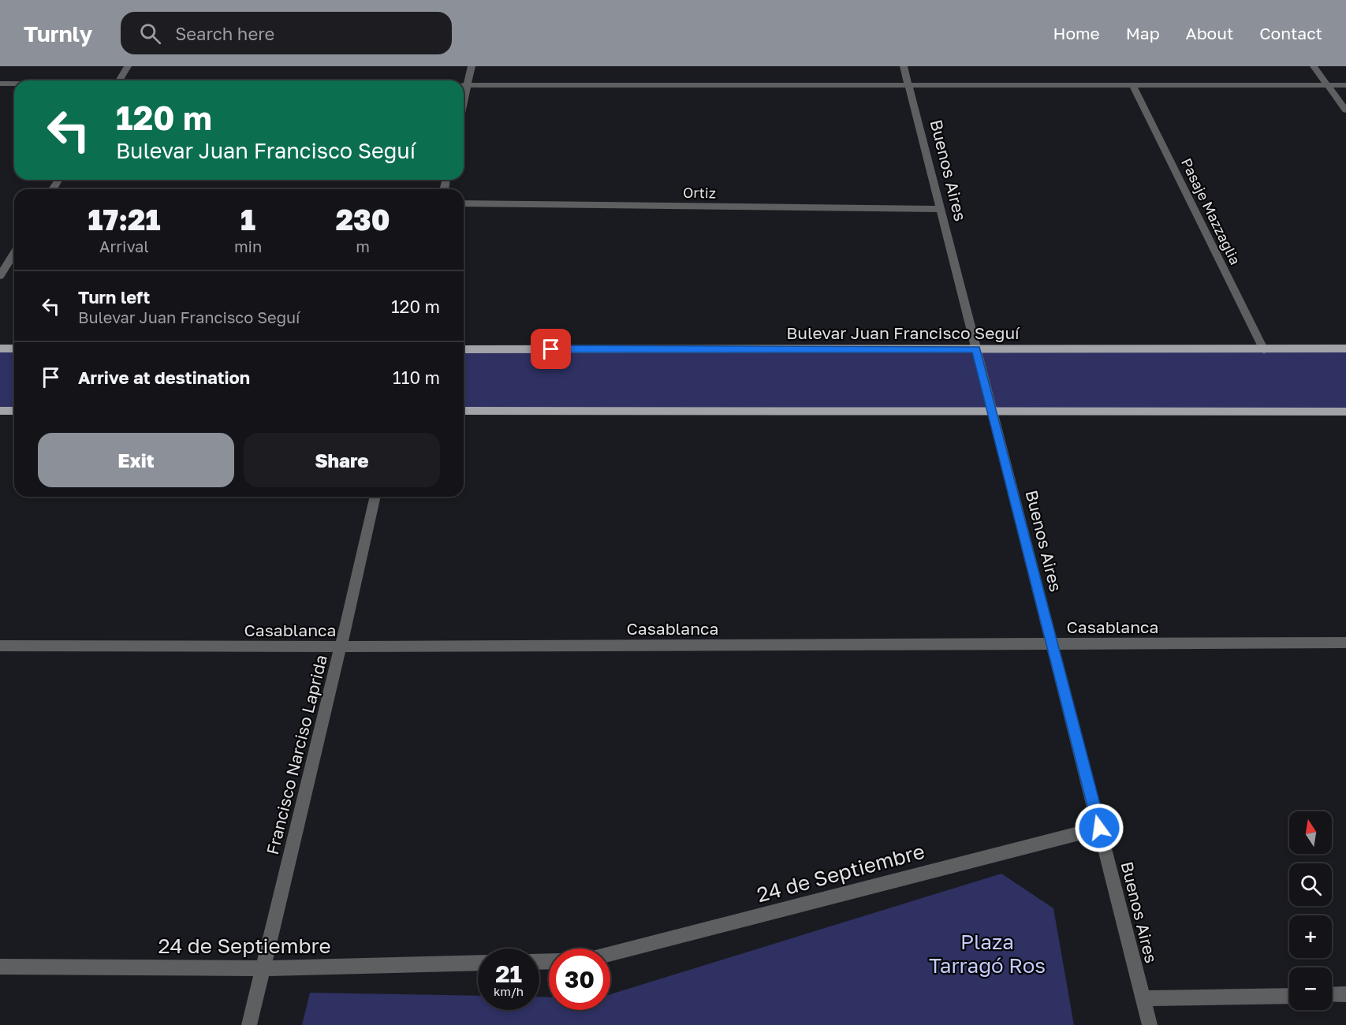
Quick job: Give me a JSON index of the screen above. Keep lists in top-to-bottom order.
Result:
{
  "streets": {
    "main road": ["Bulevar Juan Francisco Seguí"],
    "street": [
      "Buenos Aires",
      "Ortiz",
      "Pasaje Mazzaglia",
      "Casablanca",
      "Francisco Narciso Laprida",
      "24 de Septiembre"
    ]
  },
  "crossings": [
    ["Buenos Aires", "Ortiz"],
    ["Buenos Aires", "Bulevar Juan Francisco Seguí"],
    ["Buenos Aires", "Casablanca"],
    ["Buenos Aires", "24 de Septiembre"],
    ["Pasaje Mazzaglia", "Bulevar Juan Francisco Seguí"],
    ["Casablanca", "Francisco Narciso Laprida"],
    ["Francisco Narciso Laprida", "24 de Septiembre"]
  ],
  "parks": ["Plaza Tarragó Ros"],
  "north": "top",
  "page": {
    "header": "Turnly",
    "search": "Search here",
    "nav": [
      "Home",
      "Map",
      "About",
      "Contact"
    ],
    "turn": ["120 m", "Bulevar Juan Francisco Seguí"],
    "eta": [
      "17:21",
      "Arrival",
      "1",
      "min",
      "230",
      "m"
    ],
    "list": [
      {
        "name": "Turn left",
        "note": "Bulevar Juan Francisco Seguí",
        "value": "120 m"
      },
      {
        "name": "Arrive at destination",
        "value": "110 m"
      }
    ],
    "buttons": ["Exit", "Share"],
    "map_buttons": ["+", "−"],
    "speed": "21 km/h",
    "limit": "30"
  }
}
